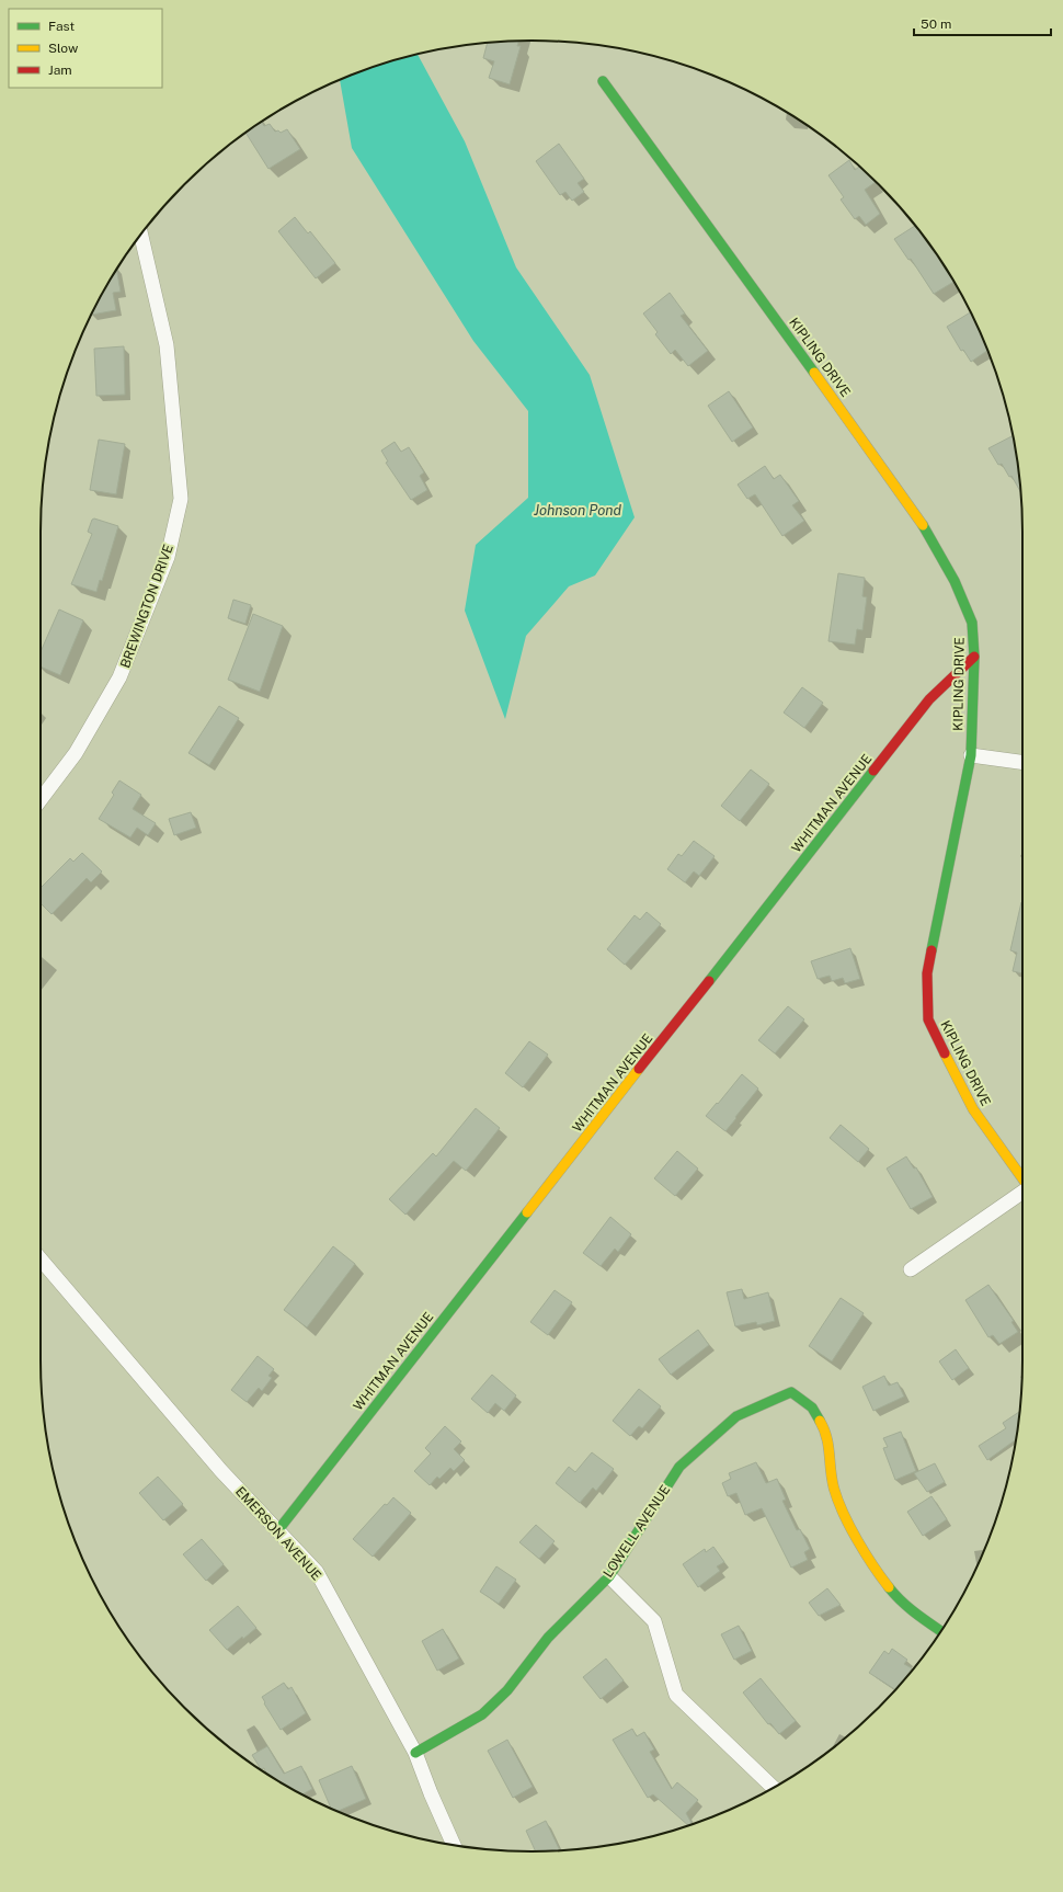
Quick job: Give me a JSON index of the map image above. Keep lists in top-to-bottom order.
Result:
{
  "streets": {
    "street": [
      "KIPLING DRIVE",
      "BREWINGTON DRIVE",
      "WHITMAN AVENUE",
      "LOWELL AVENUE",
      "EMERSON AVENUE"
    ]
  },
  "crossings": [
    ["KIPLING DRIVE", "WHITMAN AVENUE"],
    ["WHITMAN AVENUE", "EMERSON AVENUE"],
    ["LOWELL AVENUE", "EMERSON AVENUE"]
  ],
  "water": ["Johnson Pond"],
  "legend": ["Fast", "Slow", "Jam"],
  "scale_bar": "50 m"
}
